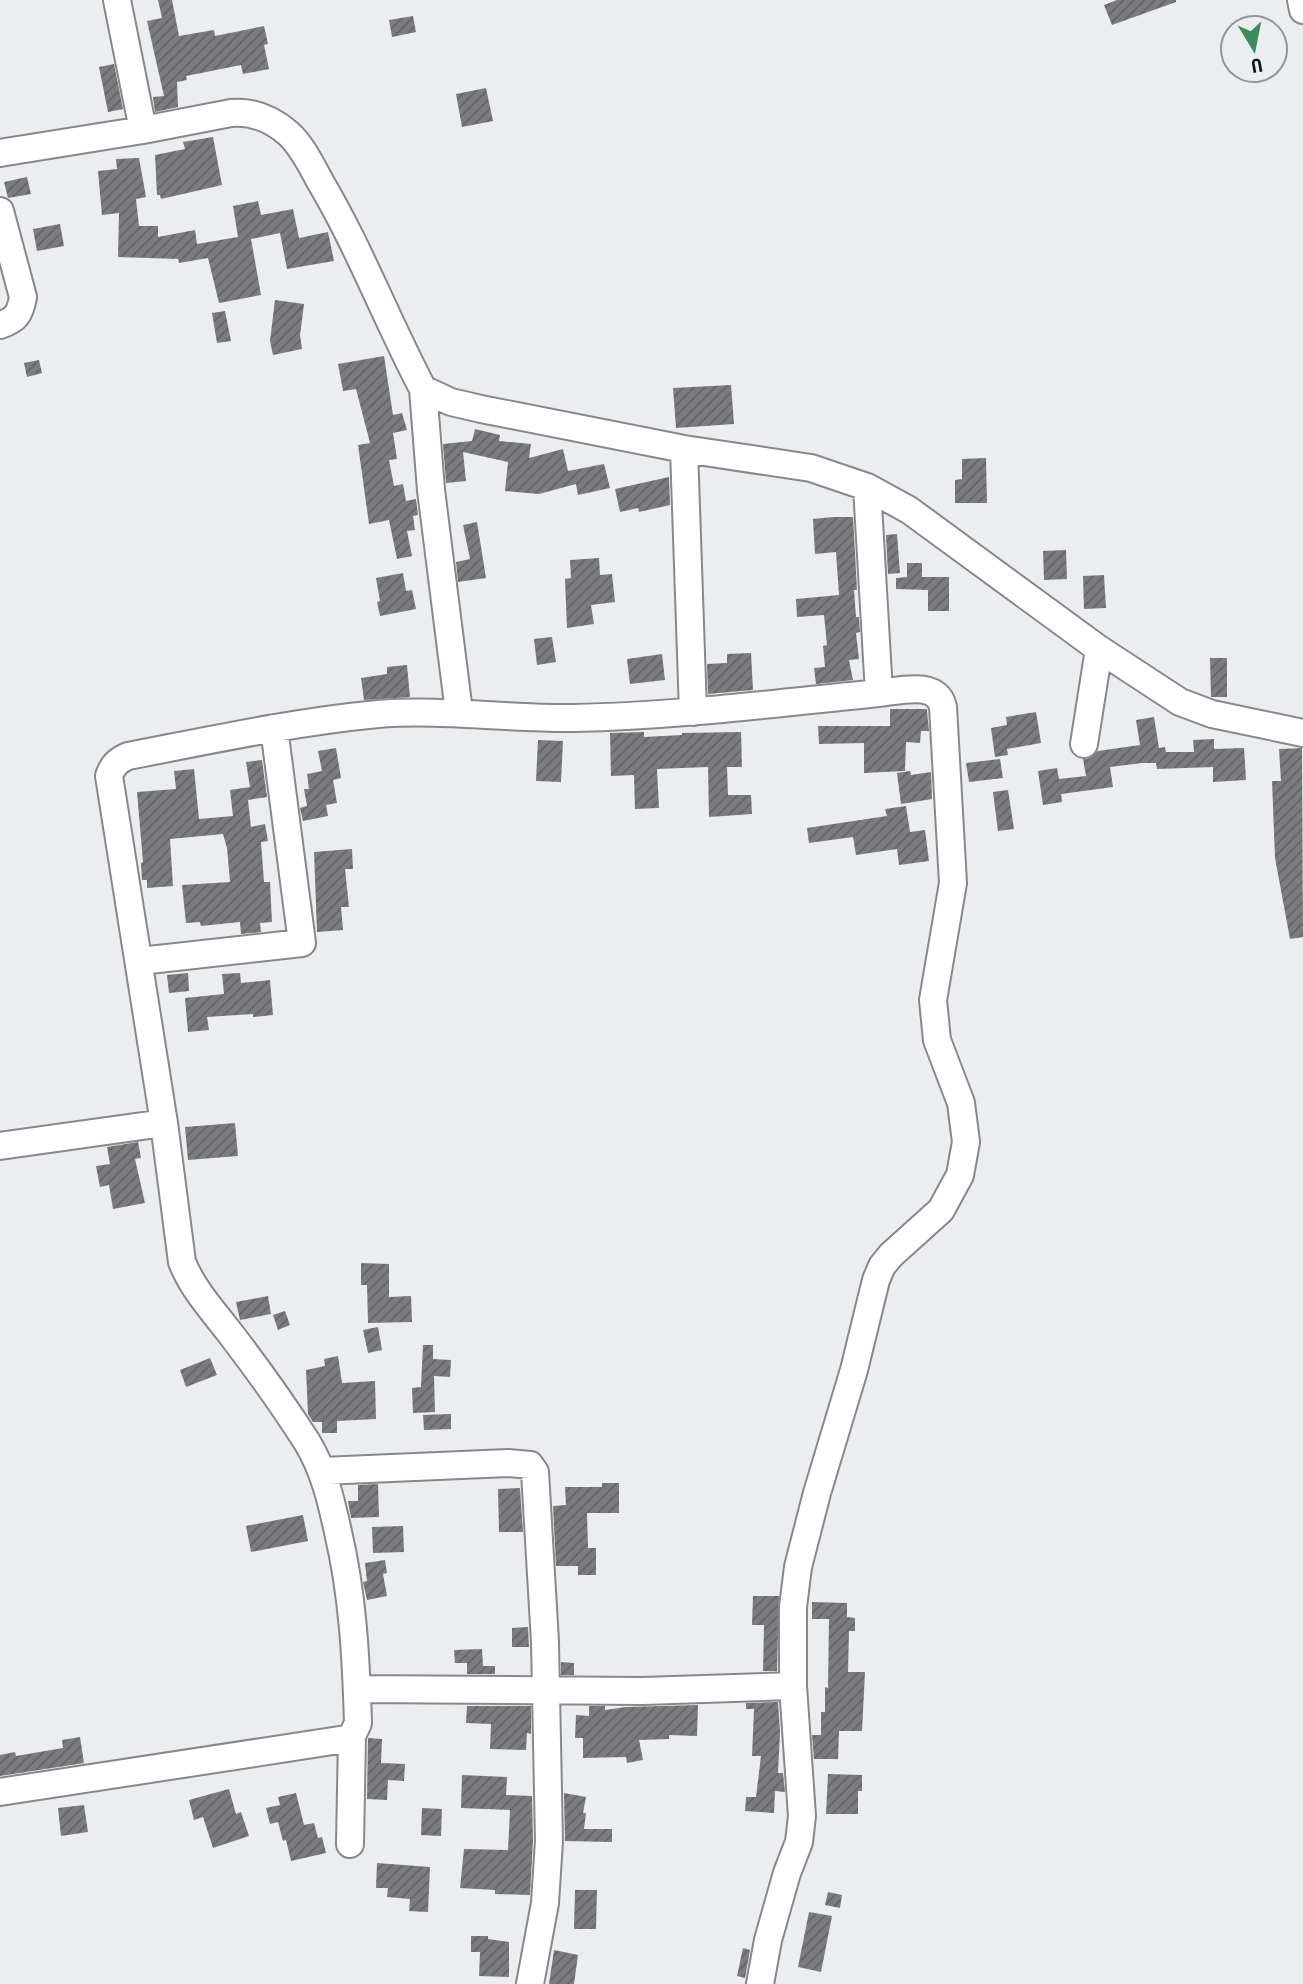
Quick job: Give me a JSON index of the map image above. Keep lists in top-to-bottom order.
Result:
{
  "north": "bottom"
}
